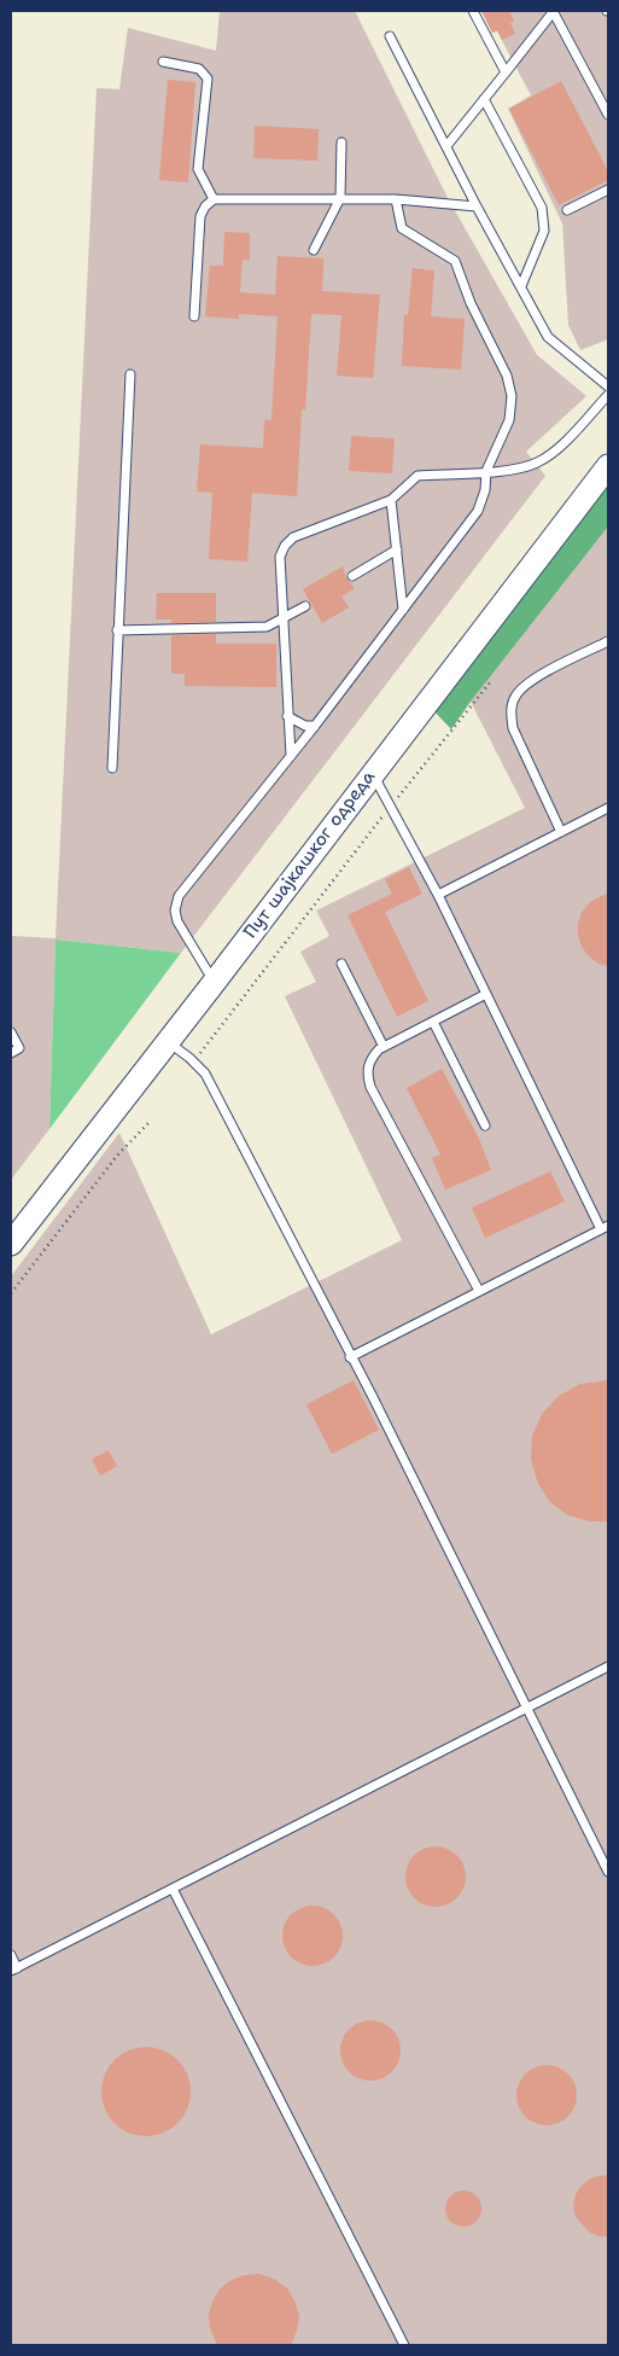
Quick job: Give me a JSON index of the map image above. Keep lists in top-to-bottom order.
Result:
{
  "streets": {
    "street": ["Пут шајкашког одреда"]
  }
}
